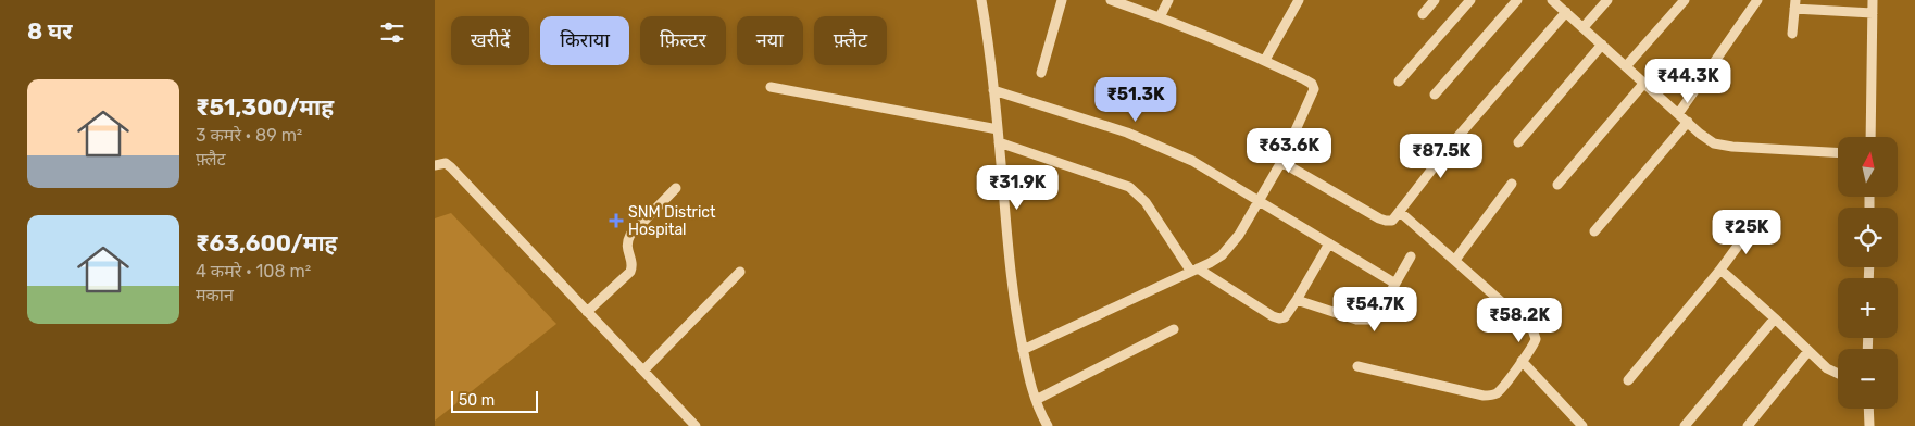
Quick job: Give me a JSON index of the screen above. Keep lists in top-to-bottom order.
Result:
{
  "places": {
    "health": ["SNM District Hospital"]
  },
  "scale_bar": "50 m",
  "north": "top",
  "page": {
    "heading": "8 घर",
    "chip": [
      "खरीदें",
      "किराया",
      "फ़िल्टर",
      "नया",
      "फ़्लैट"
    ],
    "price": [
      "₹44.3K",
      "₹51.3K",
      "₹63.6K",
      "₹87.5K",
      "₹31.9K",
      "₹25K",
      "₹54.7K",
      "₹58.2K"
    ],
    "list": [
      {
        "name": "₹51,300/माह",
        "note": "3 कमरे · 89 m² · फ़्लैट"
      },
      {
        "name": "₹63,600/माह",
        "note": "4 कमरे · 108 m² · मकान"
      }
    ],
    "map_buttons": ["+", "−"],
    "scale": "50 m"
  }
}
